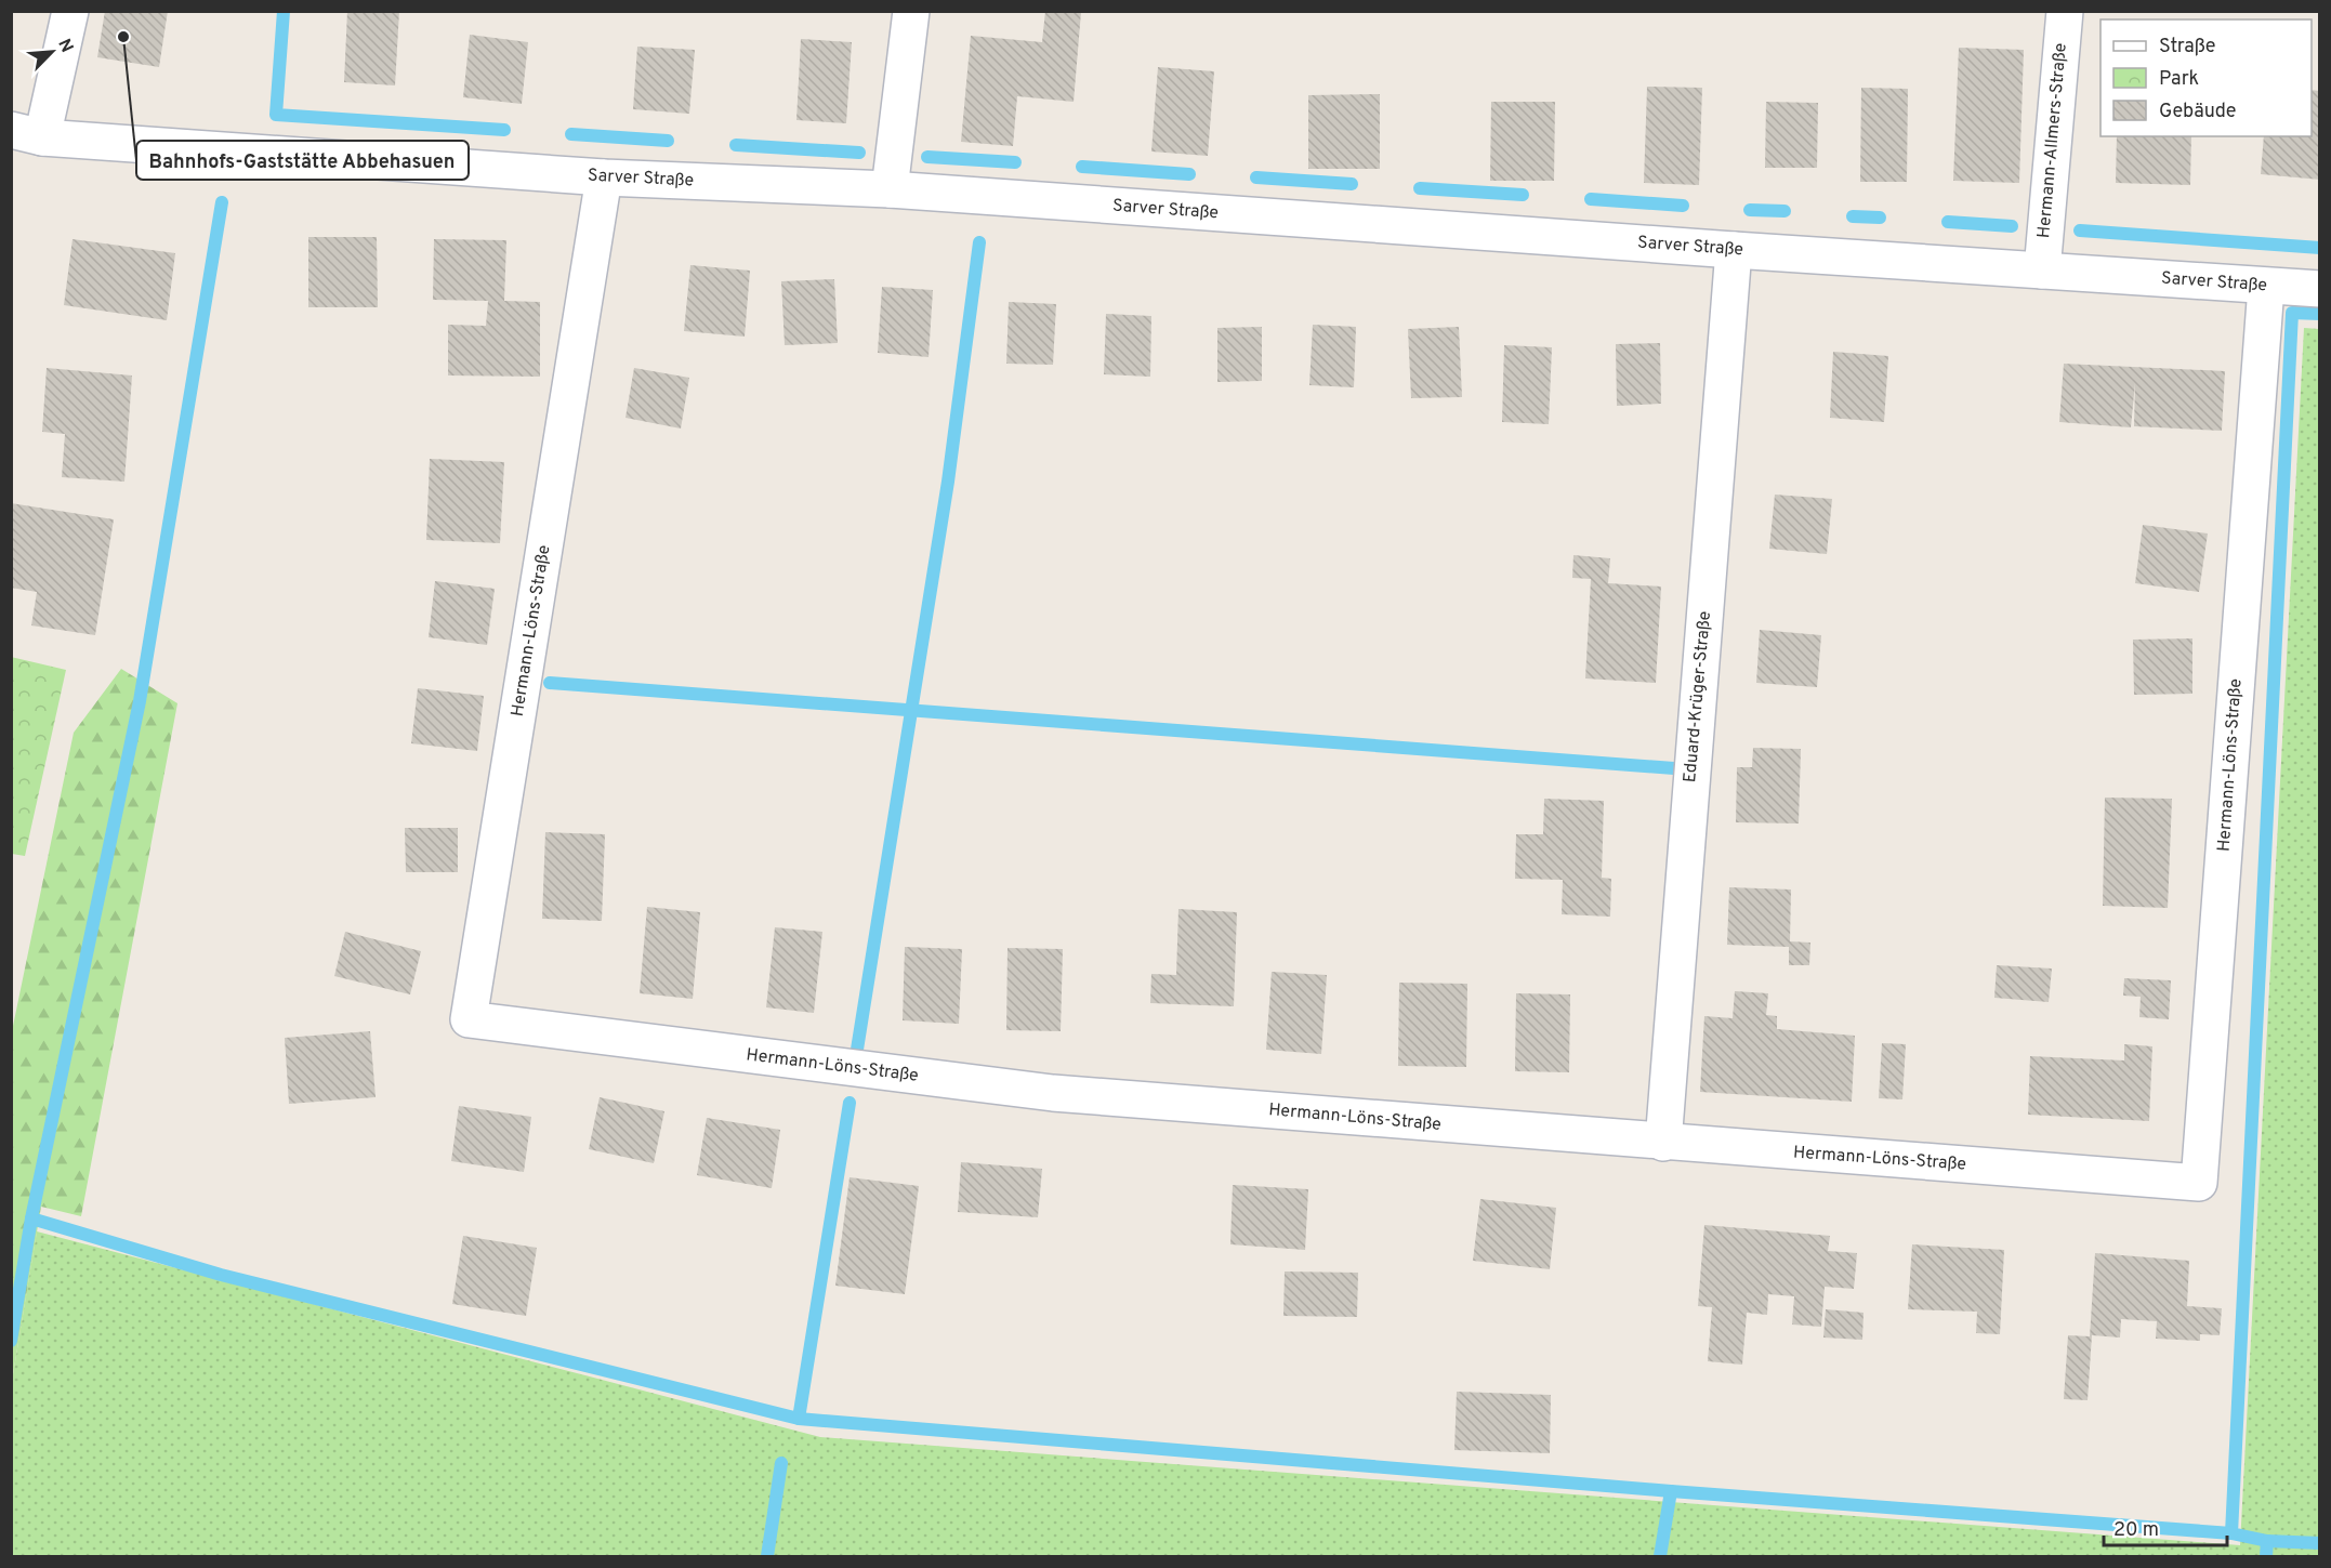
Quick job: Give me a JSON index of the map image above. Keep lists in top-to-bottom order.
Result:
{
  "streets": {
    "street": [
      "Hermann-Allmers-Straße",
      "Sarver Straße",
      "Hermann-Löns-Straße",
      "Eduard-Krüger-Straße"
    ]
  },
  "crossings": [
    ["Hermann-Allmers-Straße", "Sarver Straße"],
    ["Sarver Straße", "Hermann-Löns-Straße"],
    ["Sarver Straße", "Eduard-Krüger-Straße"],
    ["Hermann-Löns-Straße", "Eduard-Krüger-Straße"]
  ],
  "places": ["Bahnhofs-Gaststätte Abbehasuen"],
  "legend": ["Straße", "Park", "Gebäude"],
  "scale_bar": "20 m",
  "north": "top right"
}
